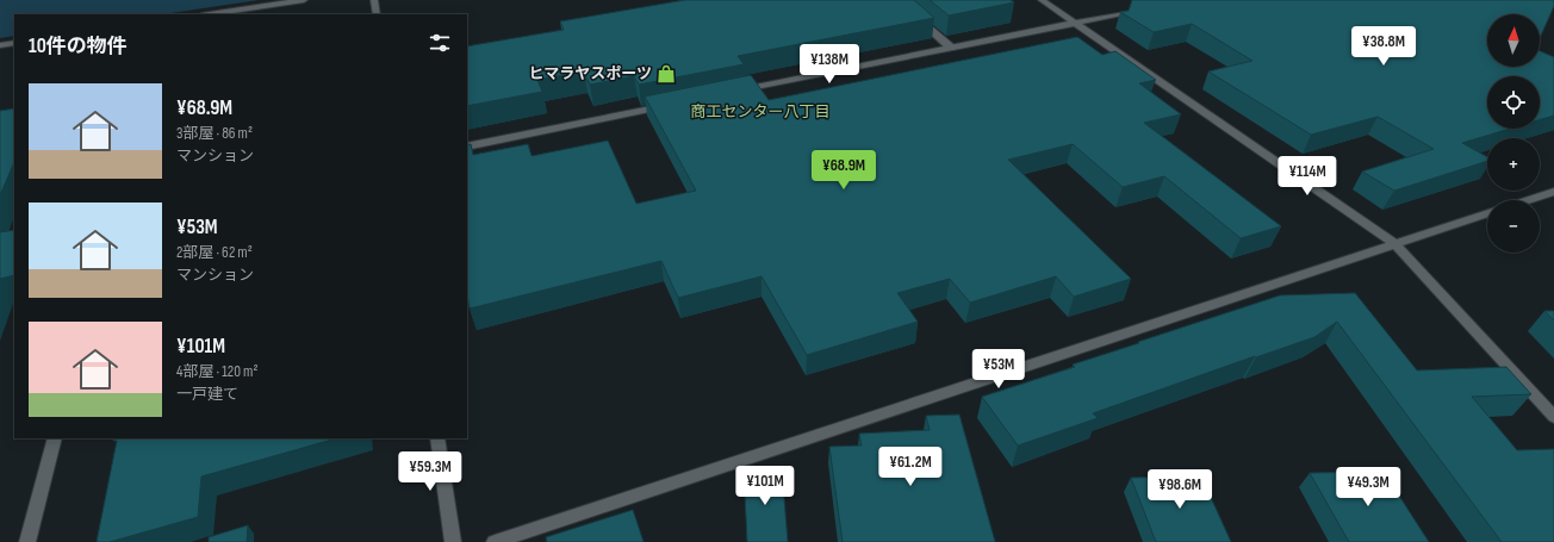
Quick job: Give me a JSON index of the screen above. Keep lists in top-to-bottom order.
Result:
{
  "districts": ["商工センター八丁目"],
  "places": {
    "shop": ["ヒマラヤスポーツ"]
  },
  "north": "top",
  "page": {
    "map_buttons": ["+", "−"],
    "heading": "10件の物件",
    "price": [
      "¥38.8M",
      "¥138M",
      "¥68.9M",
      "¥114M",
      "¥53M",
      "¥61.2M",
      "¥59.3M",
      "¥101M",
      "¥49.3M",
      "¥98.6M"
    ],
    "list": [
      {
        "name": "¥68.9M",
        "note": "3部屋 · 86 m² · マンション"
      },
      {
        "name": "¥53M",
        "note": "2部屋 · 62 m² · マンション"
      },
      {
        "name": "¥101M",
        "note": "4部屋 · 120 m² · 一戸建て"
      }
    ]
  }
}
